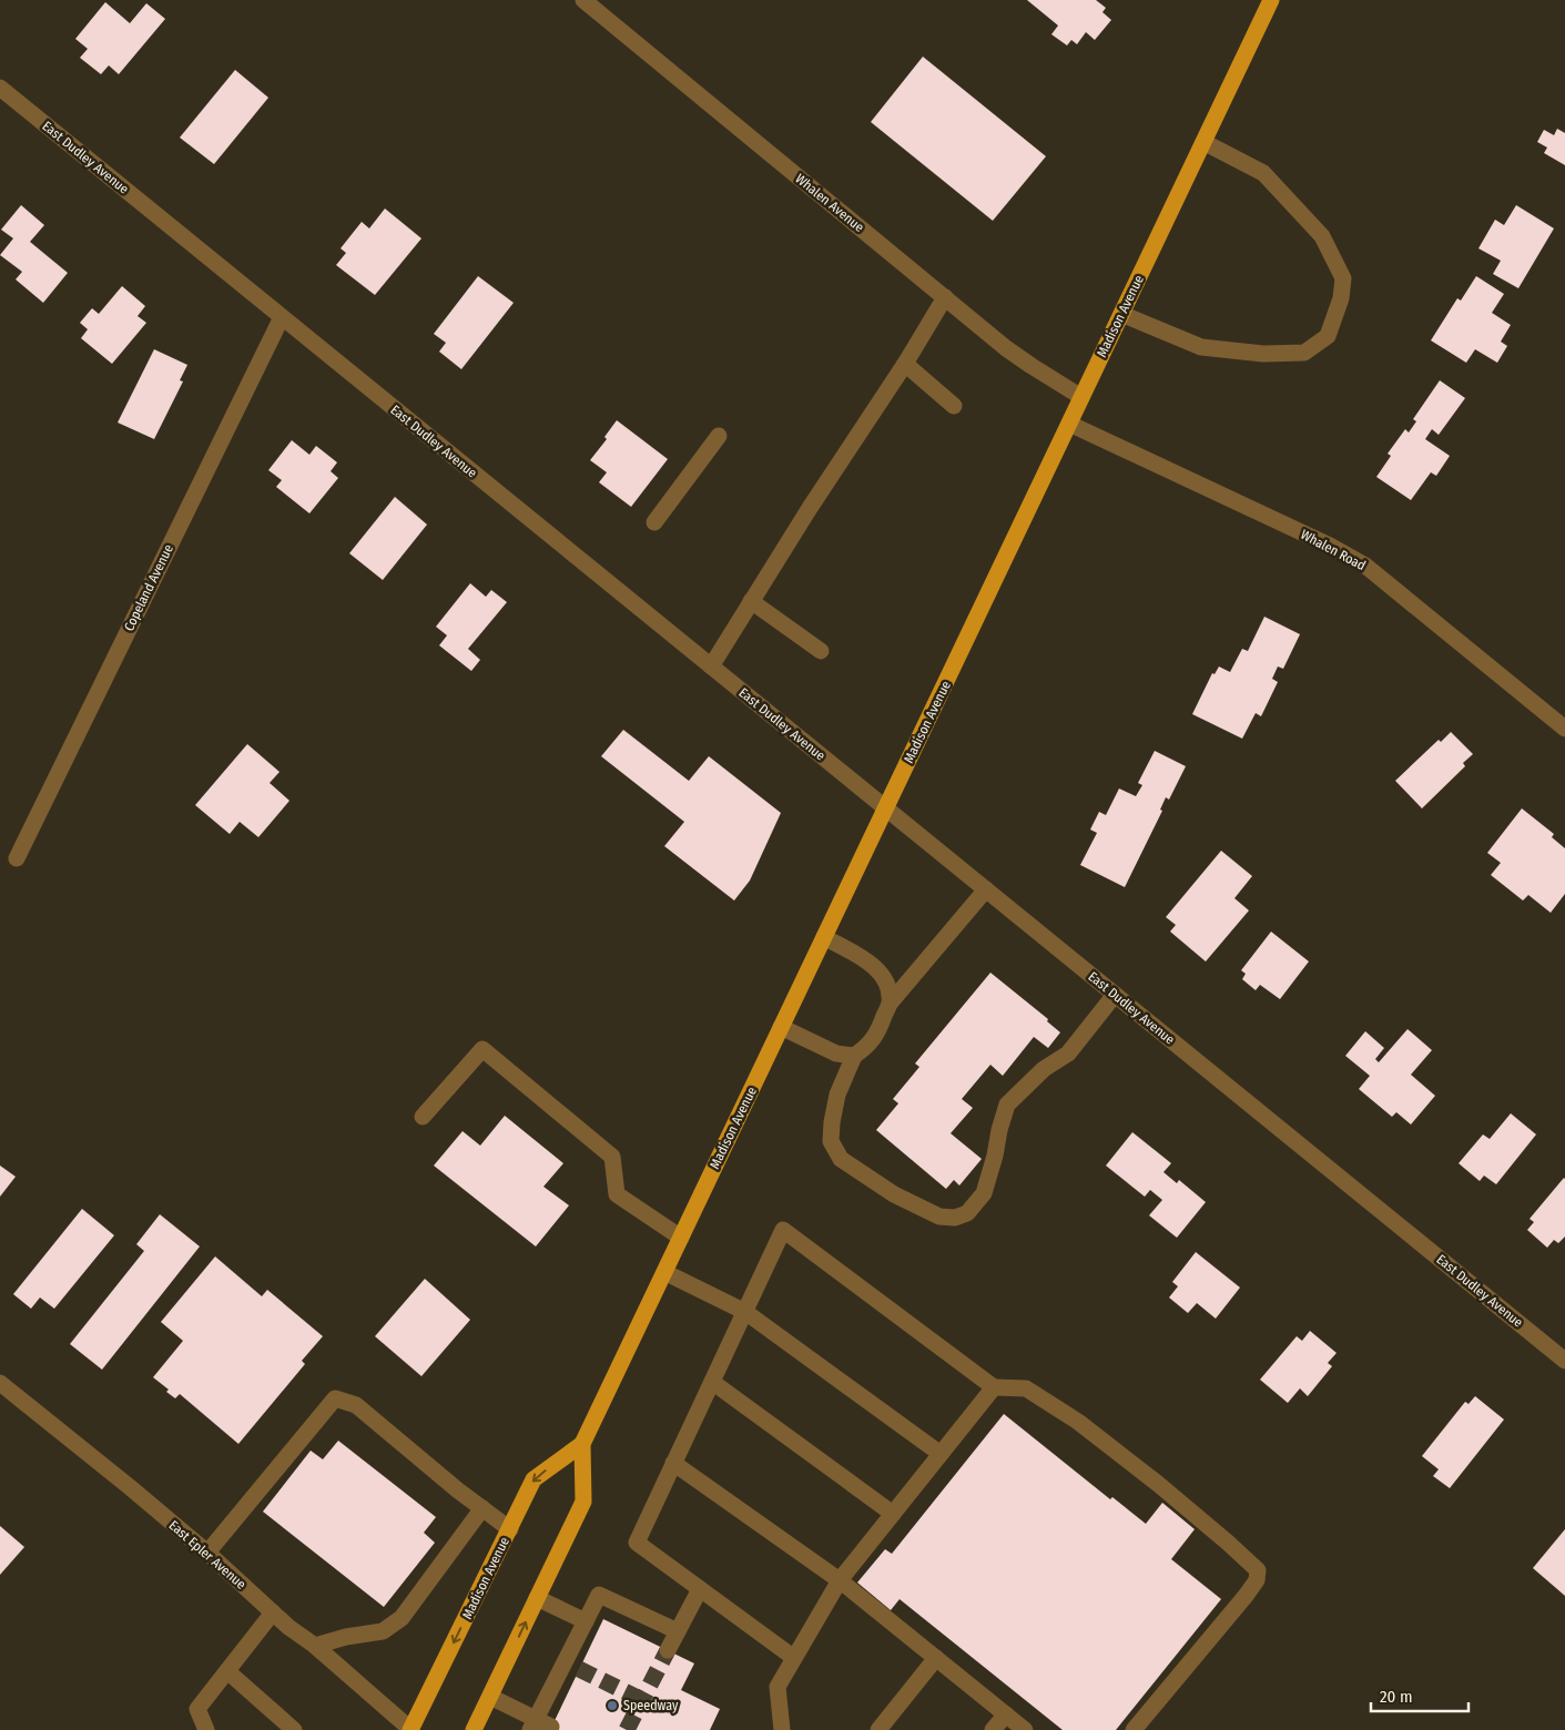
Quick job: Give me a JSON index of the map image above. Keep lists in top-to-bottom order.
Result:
{
  "streets": {
    "main road": ["Madison Avenue"],
    "street": [
      "East Dudley Avenue",
      "Whalen Avenue",
      "Whalen Road",
      "Copeland Avenue",
      "East Epler Avenue"
    ]
  },
  "crossings": [
    ["East Dudley Avenue", "Madison Avenue"],
    ["East Dudley Avenue", "Copeland Avenue"],
    ["Whalen Avenue", "Madison Avenue"],
    ["Madison Avenue", "Whalen Road"],
    ["Madison Avenue", "East Epler Avenue"]
  ],
  "places": ["Speedway"],
  "scale_bar": "20 m"
}
